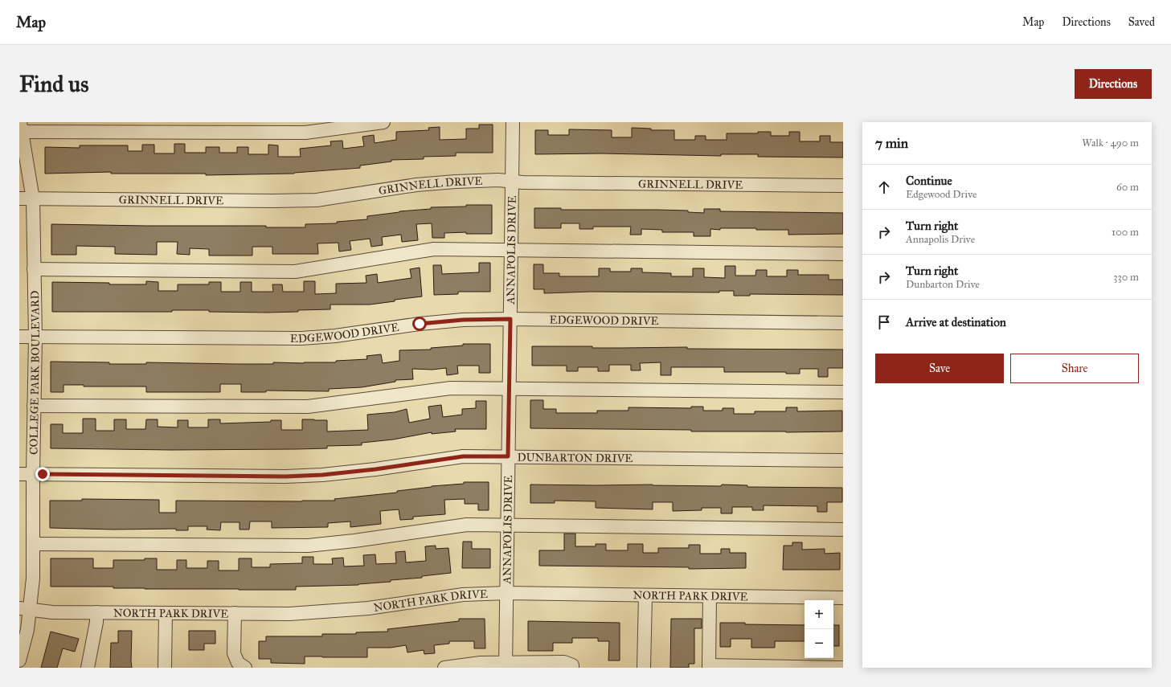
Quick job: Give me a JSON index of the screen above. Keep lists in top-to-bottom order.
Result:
{
  "streets": {
    "street": [
      "GRINNELL DRIVE",
      "ANNAPOLIS DRIVE",
      "EDGEWOOD DRIVE",
      "COLLEGE PARK BOULEVARD",
      "DUNBARTON DRIVE",
      "NORTH PARK DRIVE"
    ]
  },
  "crossings": [
    ["GRINNELL DRIVE", "ANNAPOLIS DRIVE"],
    ["GRINNELL DRIVE", "COLLEGE PARK BOULEVARD"],
    ["ANNAPOLIS DRIVE", "EDGEWOOD DRIVE"],
    ["ANNAPOLIS DRIVE", "DUNBARTON DRIVE"],
    ["ANNAPOLIS DRIVE", "NORTH PARK DRIVE"],
    ["EDGEWOOD DRIVE", "COLLEGE PARK BOULEVARD"],
    ["COLLEGE PARK BOULEVARD", "DUNBARTON DRIVE"],
    ["COLLEGE PARK BOULEVARD", "NORTH PARK DRIVE"]
  ],
  "page": {
    "header": "Map",
    "nav": ["Map", "Directions", "Saved"],
    "buttons": [
      "Directions",
      ["Save", "Share"]
    ],
    "title": "Find us",
    "heading": ["7 min", "Walk · 490 m"],
    "list": [
      ["Continue", "Edgewood Drive", "60 m"],
      ["Turn right", "Annapolis Drive", "100 m"],
      ["Turn right", "Dunbarton Drive", "330 m"],
      "Arrive at destination"
    ],
    "map_buttons": ["+", "−"]
  }
}
